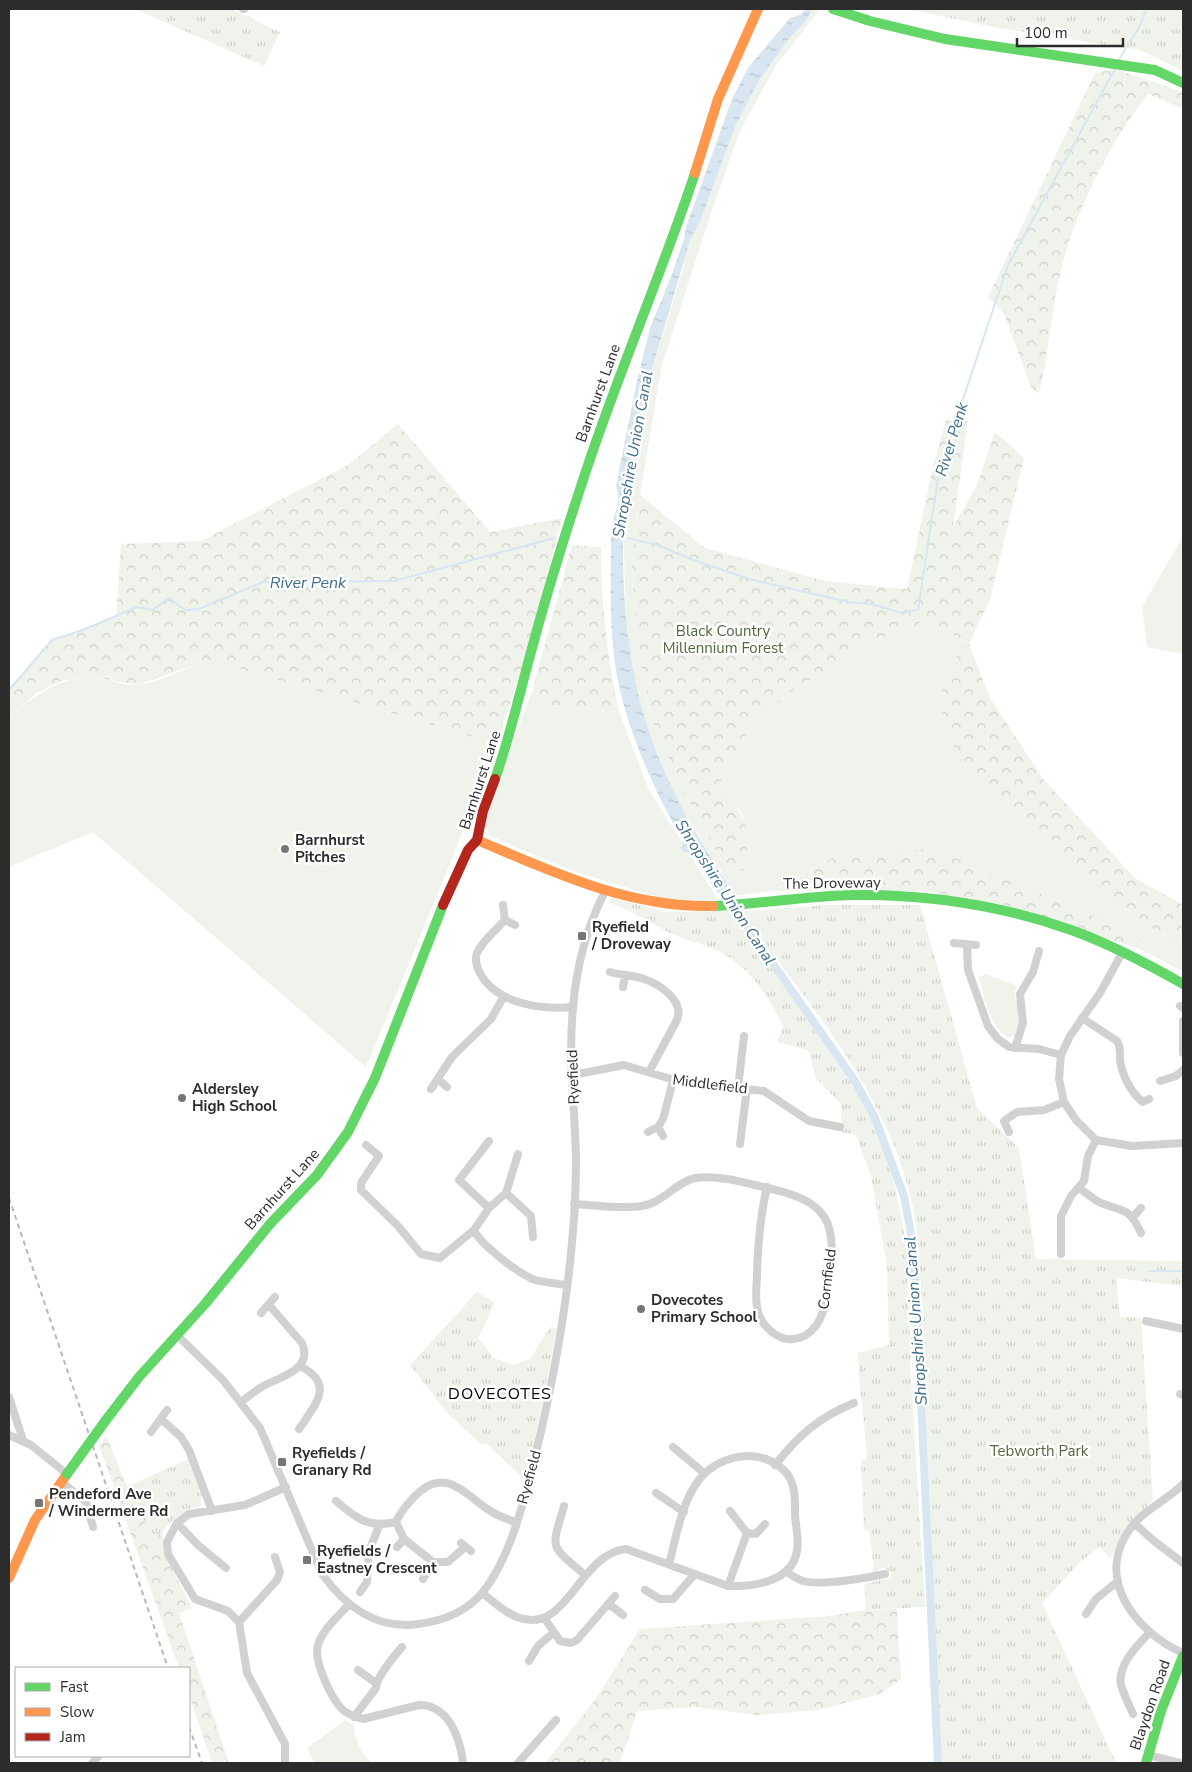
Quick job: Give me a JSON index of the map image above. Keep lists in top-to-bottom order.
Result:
{
  "streets": {
    "street": [
      "Barnhurst Lane",
      "The Droveway",
      "Ryefield",
      "Middlefield",
      "Cornfield",
      "Blaydon Road"
    ]
  },
  "crossings": [
    ["Barnhurst Lane", "The Droveway"],
    ["Barnhurst Lane", "Ryefield"],
    ["The Droveway", "Ryefield"],
    ["Ryefield", "Middlefield"],
    ["Ryefield", "Cornfield"]
  ],
  "districts": ["DOVECOTES"],
  "water": ["River Penk", "Shropshire Union Canal"],
  "parks": ["Black Country Millennium Forest", "Tebworth Park"],
  "places": {
    "other": ["Barnhurst Pitches", "Aldersley High School", "Dovecotes Primary School"],
    "transit": [
      "Ryefield / Droveway",
      "Ryefields / Granary Rd",
      "Pendeford Ave / Windermere Rd",
      "Ryefields / Eastney Crescent"
    ]
  },
  "legend": ["Fast", "Slow", "Jam"],
  "scale_bar": "100 m"
}
